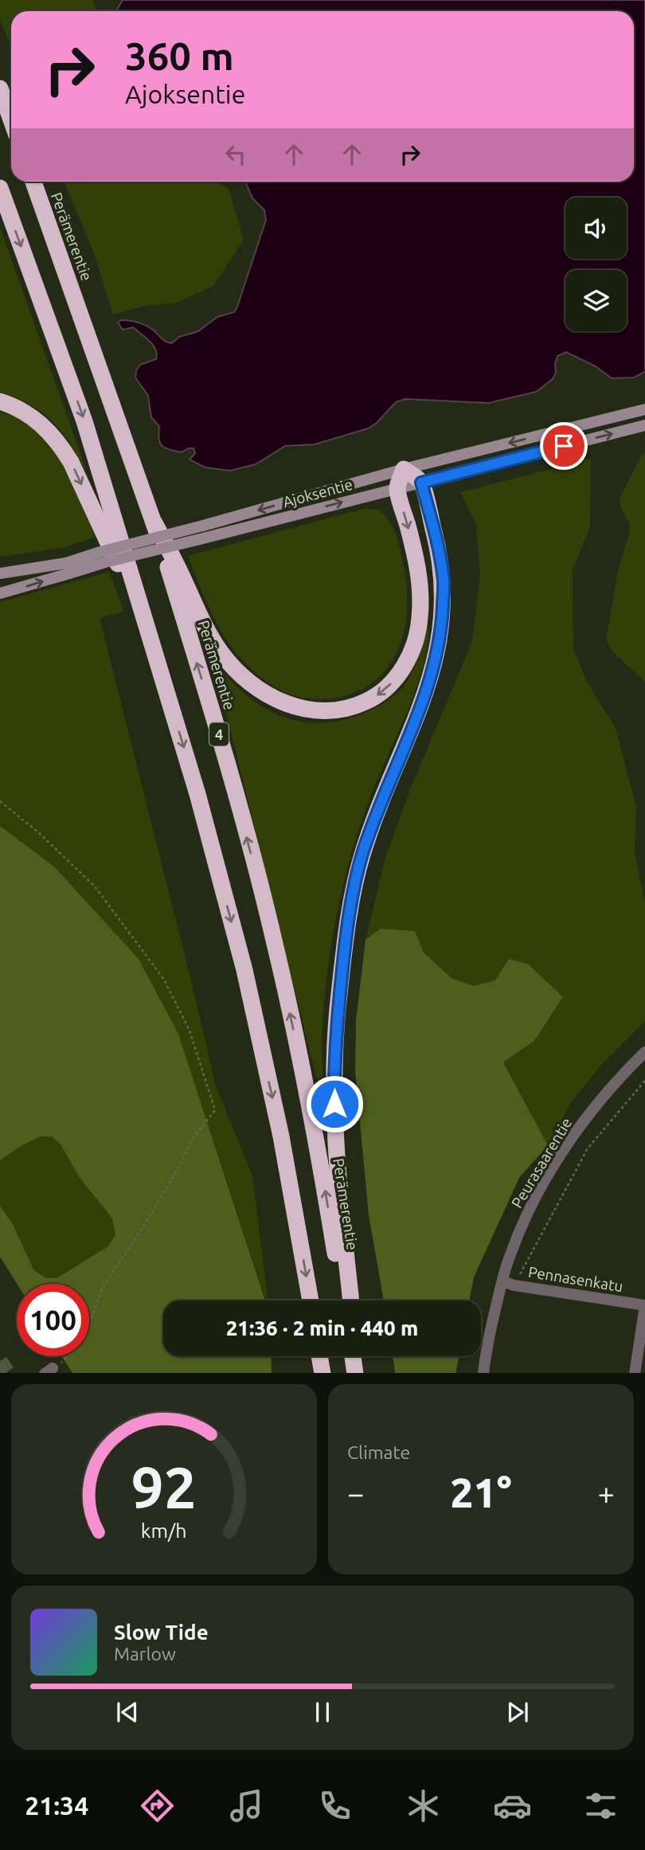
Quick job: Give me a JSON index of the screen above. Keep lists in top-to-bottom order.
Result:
{
  "streets": {
    "highway": ["Perämerentie", "4"],
    "main road": ["Ajoksentie"],
    "street": ["Peurasaarentie", "Pennasenkatu"]
  },
  "crossings": [
    ["Peurasaarentie", "Pennasenkatu"]
  ],
  "page": {
    "turn": ["360 m", "Ajoksentie"],
    "limit": "100",
    "trip": "21:36 · 2 min · 440 m",
    "tile": "Climate",
    "heat": ["−", "21°", "+"],
    "song": ["Slow Tide", "Marlow"],
    "tabs": "21:34",
    "gauge": ["92", "km/h"]
  }
}
